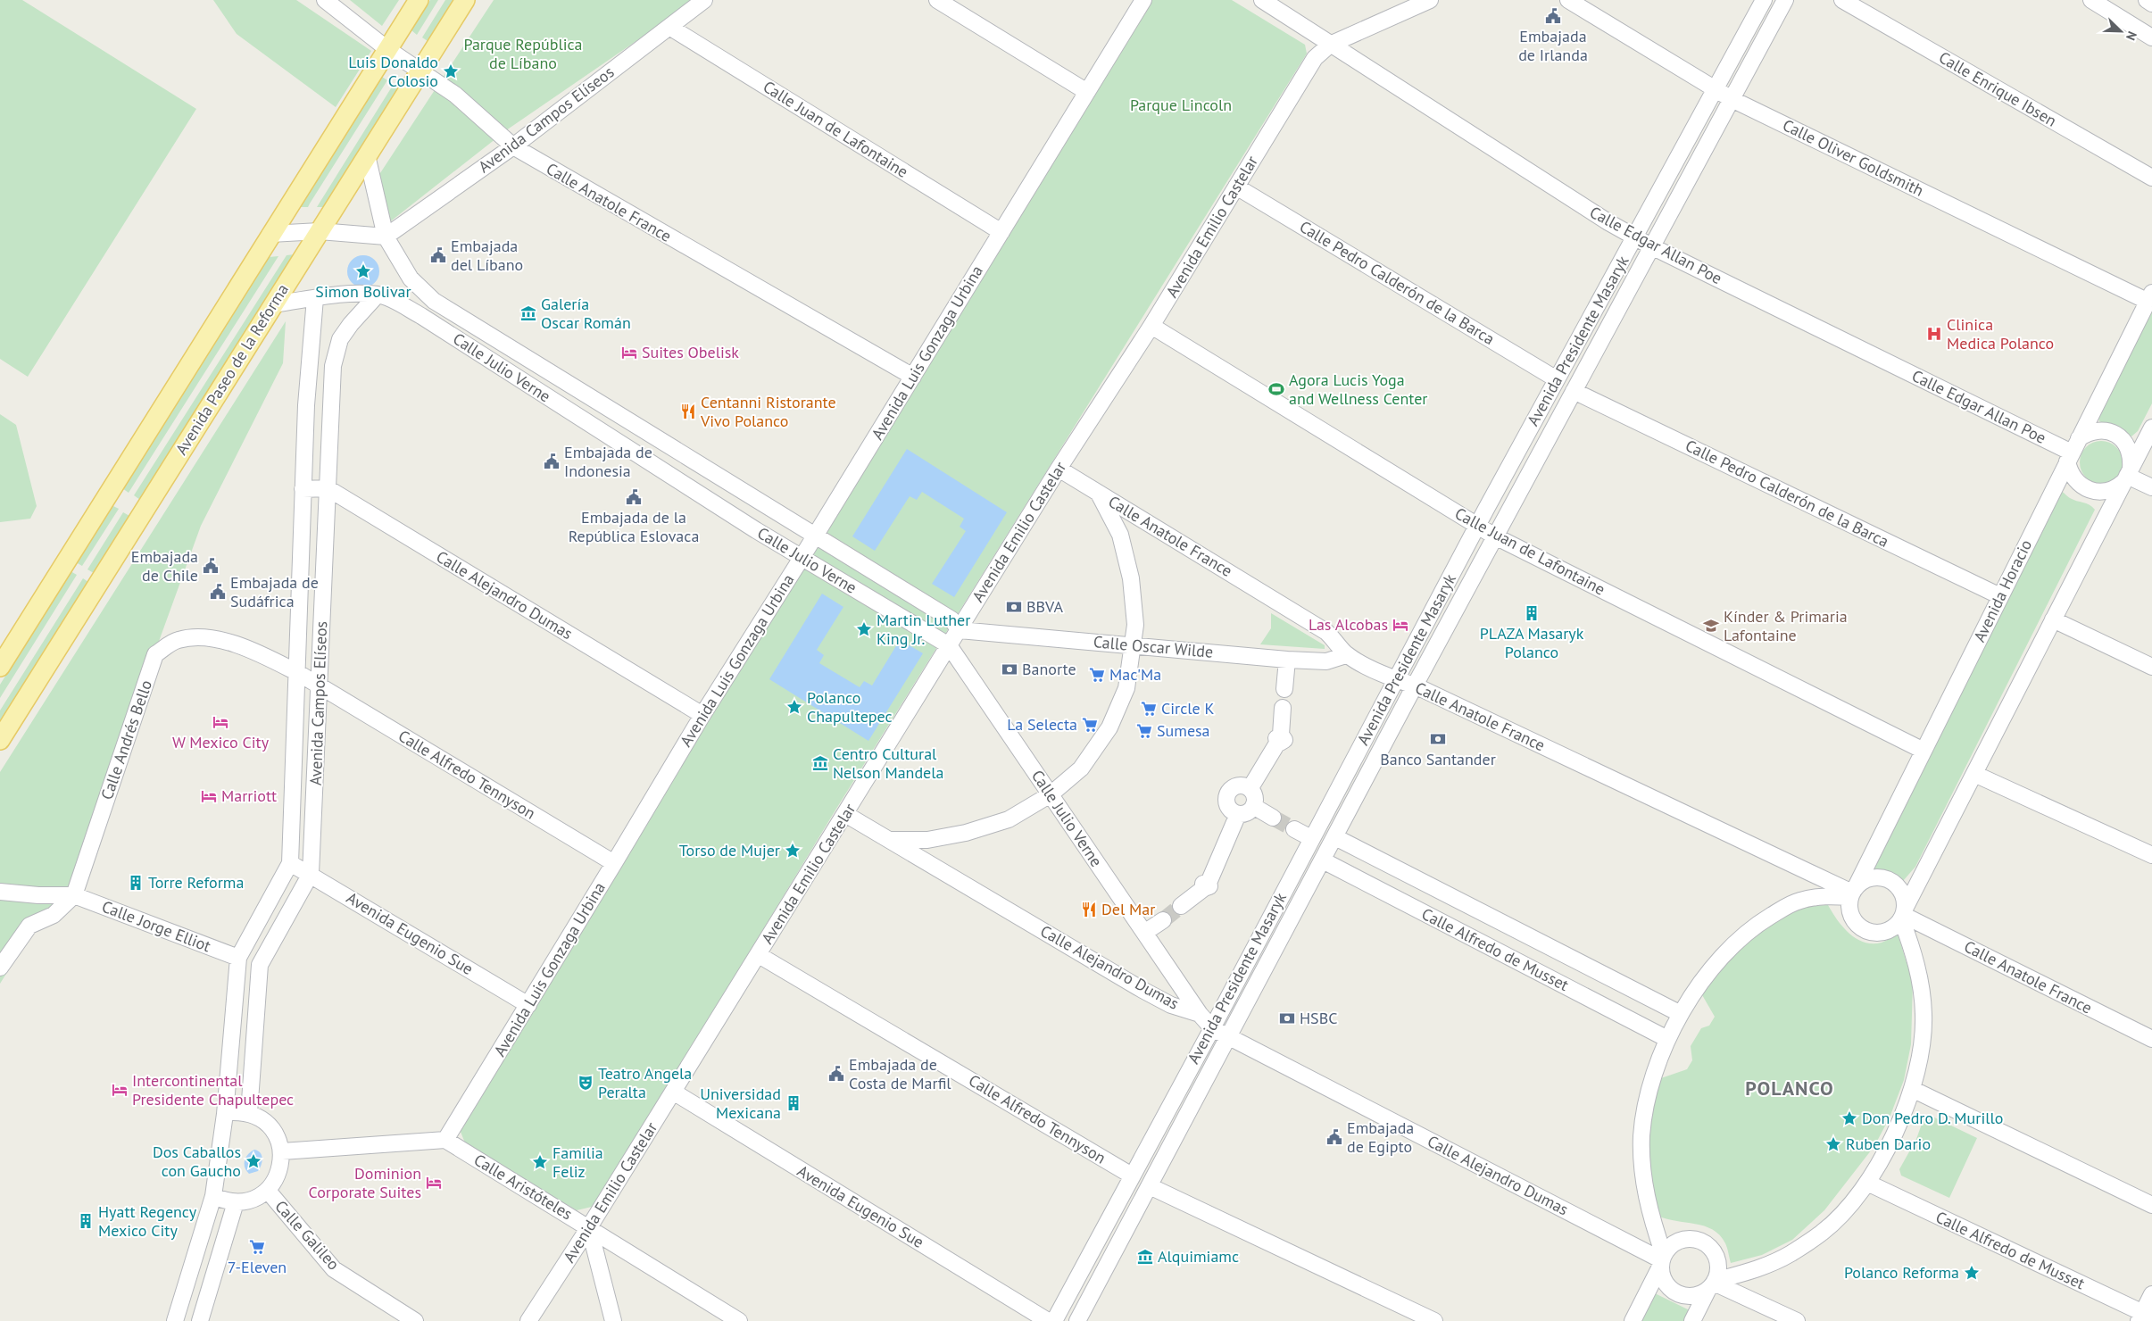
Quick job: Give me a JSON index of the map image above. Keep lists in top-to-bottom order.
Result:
{
  "streets": {
    "main road": ["Avenida Paseo de la Reforma"],
    "street": [
      "Calle Enrique Ibsen",
      "Avenida Campos Elíseos",
      "Calle Juan de Lafontaine",
      "Calle Oliver Goldsmith",
      "Calle Anatole France",
      "Avenida Emilio Castelar",
      "Calle Edgar Allan Poe",
      "Calle Pedro Calderón de la Barca",
      "Avenida Presidente Masaryk",
      "Avenida Luis Gonzaga Urbina",
      "Calle Julio Verne",
      "Avenida Horacio",
      "Calle Alejandro Dumas",
      "Calle Oscar Wilde",
      "Calle Andrés Bello",
      "Calle Alfredo Tennyson",
      "Calle Jorge Elliot",
      "Avenida Eugenio Sue",
      "Calle Alfredo de Musset",
      "Calle Aristóteles",
      "Calle Galileo"
    ]
  },
  "crossings": [
    ["Avenida Campos Elíseos", "Calle Juan de Lafontaine"],
    ["Avenida Campos Elíseos", "Calle Anatole France"],
    ["Avenida Campos Elíseos", "Calle Julio Verne"],
    ["Avenida Campos Elíseos", "Calle Alejandro Dumas"],
    ["Avenida Campos Elíseos", "Calle Andrés Bello"],
    ["Avenida Campos Elíseos", "Calle Alfredo Tennyson"],
    ["Avenida Campos Elíseos", "Calle Jorge Elliot"],
    ["Avenida Campos Elíseos", "Avenida Eugenio Sue"],
    ["Avenida Campos Elíseos", "Calle Galileo"],
    ["Calle Juan de Lafontaine", "Avenida Emilio Castelar"],
    ["Calle Juan de Lafontaine", "Avenida Presidente Masaryk"],
    ["Calle Juan de Lafontaine", "Avenida Luis Gonzaga Urbina"],
    ["Calle Juan de Lafontaine", "Avenida Horacio"],
    ["Calle Oliver Goldsmith", "Avenida Presidente Masaryk"],
    ["Calle Oliver Goldsmith", "Avenida Horacio"],
    ["Calle Anatole France", "Avenida Emilio Castelar"],
    ["Calle Anatole France", "Avenida Presidente Masaryk"],
    ["Calle Anatole France", "Avenida Luis Gonzaga Urbina"],
    ["Calle Anatole France", "Avenida Paseo de la Reforma"],
    ["Calle Anatole France", "Avenida Horacio"],
    ["Calle Anatole France", "Calle Oscar Wilde"],
    ["Avenida Emilio Castelar", "Calle Edgar Allan Poe"],
    ["Avenida Emilio Castelar", "Calle Pedro Calderón de la Barca"],
    ["Avenida Emilio Castelar", "Calle Julio Verne"],
    ["Avenida Emilio Castelar", "Calle Alejandro Dumas"],
    ["Avenida Emilio Castelar", "Calle Oscar Wilde"],
    ["Avenida Emilio Castelar", "Calle Alfredo Tennyson"],
    ["Avenida Emilio Castelar", "Avenida Eugenio Sue"],
    ["Avenida Emilio Castelar", "Calle Aristóteles"],
    ["Calle Edgar Allan Poe", "Avenida Presidente Masaryk"],
    ["Calle Edgar Allan Poe", "Avenida Horacio"],
    ["Calle Pedro Calderón de la Barca", "Avenida Presidente Masaryk"],
    ["Calle Pedro Calderón de la Barca", "Avenida Horacio"],
    ["Avenida Presidente Masaryk", "Calle Alejandro Dumas"],
    ["Avenida Presidente Masaryk", "Calle Alfredo Tennyson"],
    ["Avenida Presidente Masaryk", "Calle Alfredo de Musset"],
    ["Avenida Luis Gonzaga Urbina", "Calle Julio Verne"],
    ["Avenida Luis Gonzaga Urbina", "Calle Alejandro Dumas"],
    ["Avenida Luis Gonzaga Urbina", "Calle Alfredo Tennyson"],
    ["Avenida Luis Gonzaga Urbina", "Avenida Eugenio Sue"],
    ["Avenida Luis Gonzaga Urbina", "Calle Aristóteles"],
    ["Calle Julio Verne", "Avenida Paseo de la Reforma"],
    ["Calle Julio Verne", "Calle Alejandro Dumas"],
    ["Calle Julio Verne", "Calle Oscar Wilde"],
    ["Calle Andrés Bello", "Calle Alfredo Tennyson"],
    ["Calle Andrés Bello", "Calle Jorge Elliot"]
  ],
  "districts": ["POLANCO"],
  "parks": ["Parque República de Líbano", "Parque Lincoln"],
  "places": {
    "public building": [
      "Embajada de Irlanda",
      "Embajada del Líbano",
      "Embajada de Indonesia",
      "Embajada de la República Eslovaca",
      "Embajada de Chile",
      "Embajada de Sudáfrica",
      "Embajada de Costa de Marfil",
      "Embajada de Egipto"
    ],
    "place": [
      "Luis Donaldo Colosio",
      "Simon Bolivar",
      "Martin Luther King Jr.",
      "Polanco Chapultepec",
      "Torso de Mujer",
      "Don Pedro D. Murillo",
      "Ruben Dario",
      "Dos Caballos con Gaucho",
      "Familia Feliz",
      "Polanco Reforma"
    ],
    "museum": ["Galería Oscar Román", "Centro Cultural Nelson Mandela", "Alquimiamc"],
    "hospital": ["Clinica Medica Polanco"],
    "hotel": [
      "Suites Obelisk",
      "Las Alcobas",
      "W Mexico City",
      "Marriott",
      "Intercontinental Presidente Chapultepec",
      "Dominion Corporate Suites"
    ],
    "sports": ["Agora Lucis Yoga and Wellness Center"],
    "restaurant": ["Centanni Ristorante Vivo Polanco", "Del Mar"],
    "bank": [
      "BBVA",
      "Banorte",
      "Banco Santander",
      "HSBC"
    ],
    "building": [
      "PLAZA Masaryk Polanco",
      "Torre Reforma",
      "Universidad Mexicana",
      "Hyatt Regency Mexico City"
    ],
    "school or university": ["Kínder & Primaria Lafontaine"],
    "supermarket": [
      "Mac'Ma",
      "Circle K",
      "La Selecta",
      "Sumesa",
      "7-Eleven"
    ],
    "theatre": ["Teatro Angela Peralta"]
  },
  "north": "bottom right"
}
